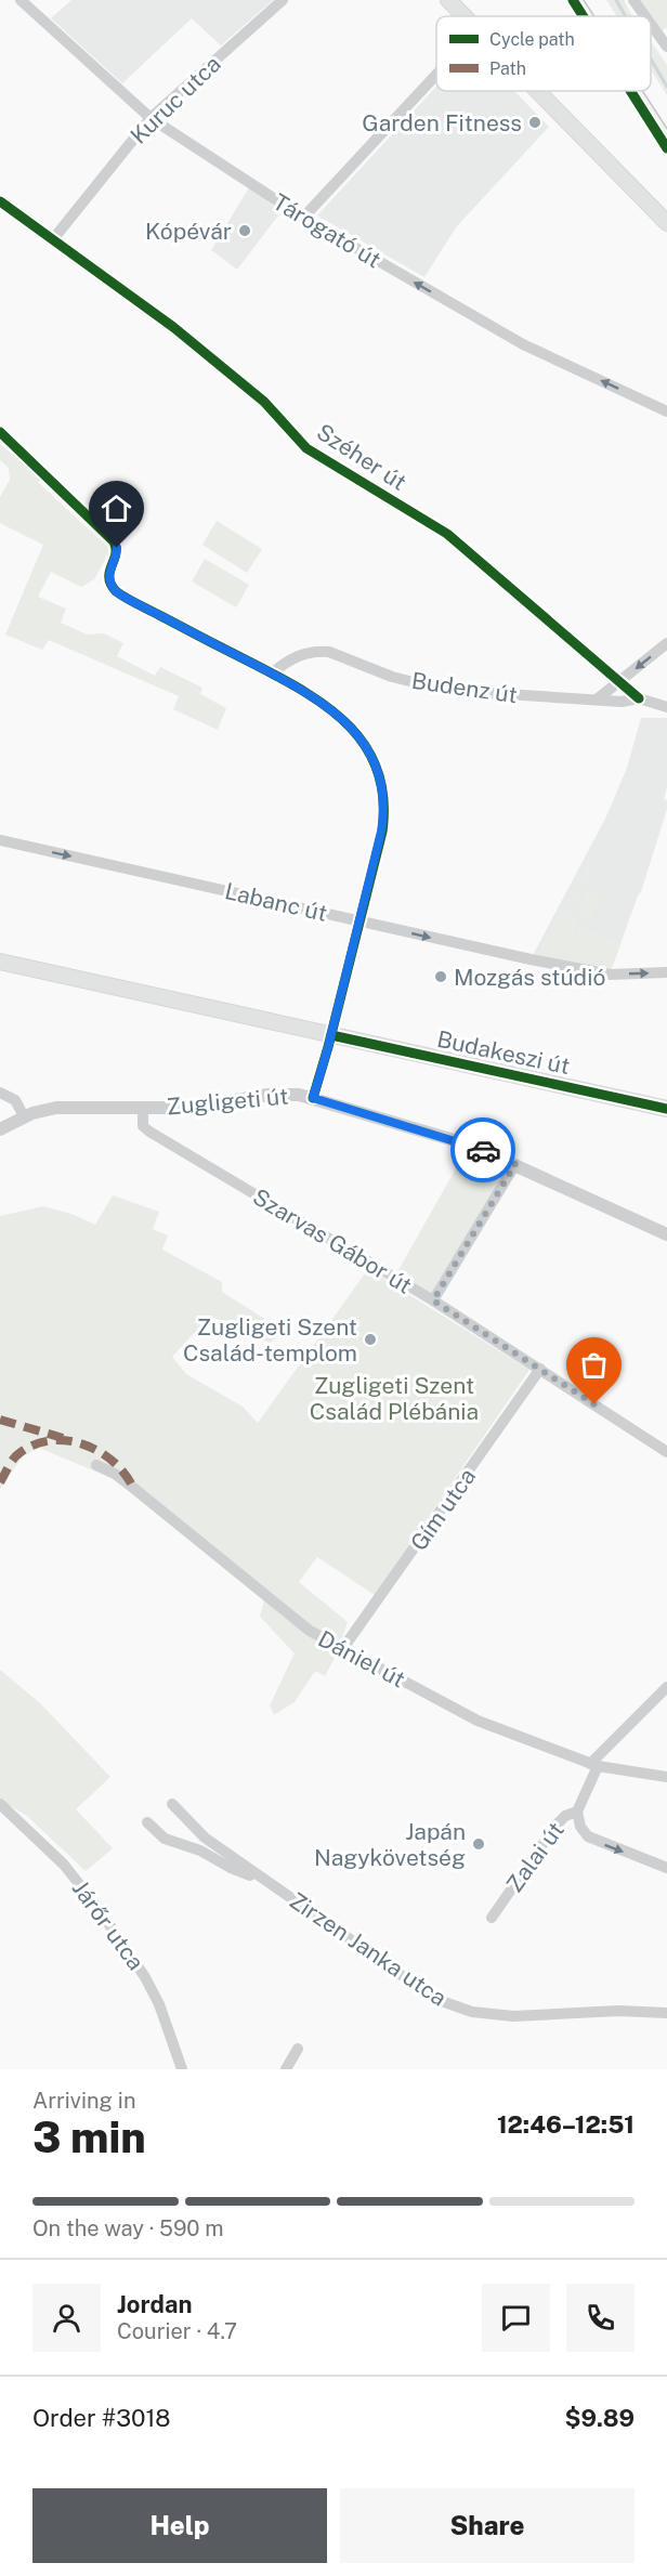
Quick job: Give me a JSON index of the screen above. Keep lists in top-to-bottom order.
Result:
{
  "streets": {
    "main road": ["Budakeszi út"],
    "street": [
      "Kuruc utca",
      "Tárogató út",
      "Széher út",
      "Budenz út",
      "Labanc út",
      "Zugligeti út",
      "Szarvas Gábor út",
      "Gím utca",
      "Dániel út",
      "Zalai út",
      "Járőr utca",
      "Zirzen Janka utca"
    ]
  },
  "crossings": [
    ["Kuruc utca", "Tárogató út"],
    ["Kuruc utca", "Széher út"],
    ["Széher út", "Budenz út"],
    ["Zugligeti út", "Szarvas Gábor út"],
    ["Szarvas Gábor út", "Gím utca"],
    ["Gím utca", "Dániel út"],
    ["Dániel út", "Zalai út"]
  ],
  "one_way": ["Tárogató út", "Labanc út"],
  "parks": ["Zugligeti Szent Család Plébánia"],
  "places": [
    "Garden Fitness",
    "Kópévár",
    "Mozgás stúdió",
    "Zugligeti Szent Család-templom",
    "Japán Nagykövetség"
  ],
  "legend": ["Cycle path", "Path"],
  "page": {
    "heading": ["3 min", "Arriving in", "12:46–12:51"],
    "panel": [
      "Jordan",
      "Courier · 4.7",
      "Order #3018",
      "$9.89"
    ],
    "bar": "On the way · 590 m",
    "buttons": ["Help", "Share"]
  }
}
